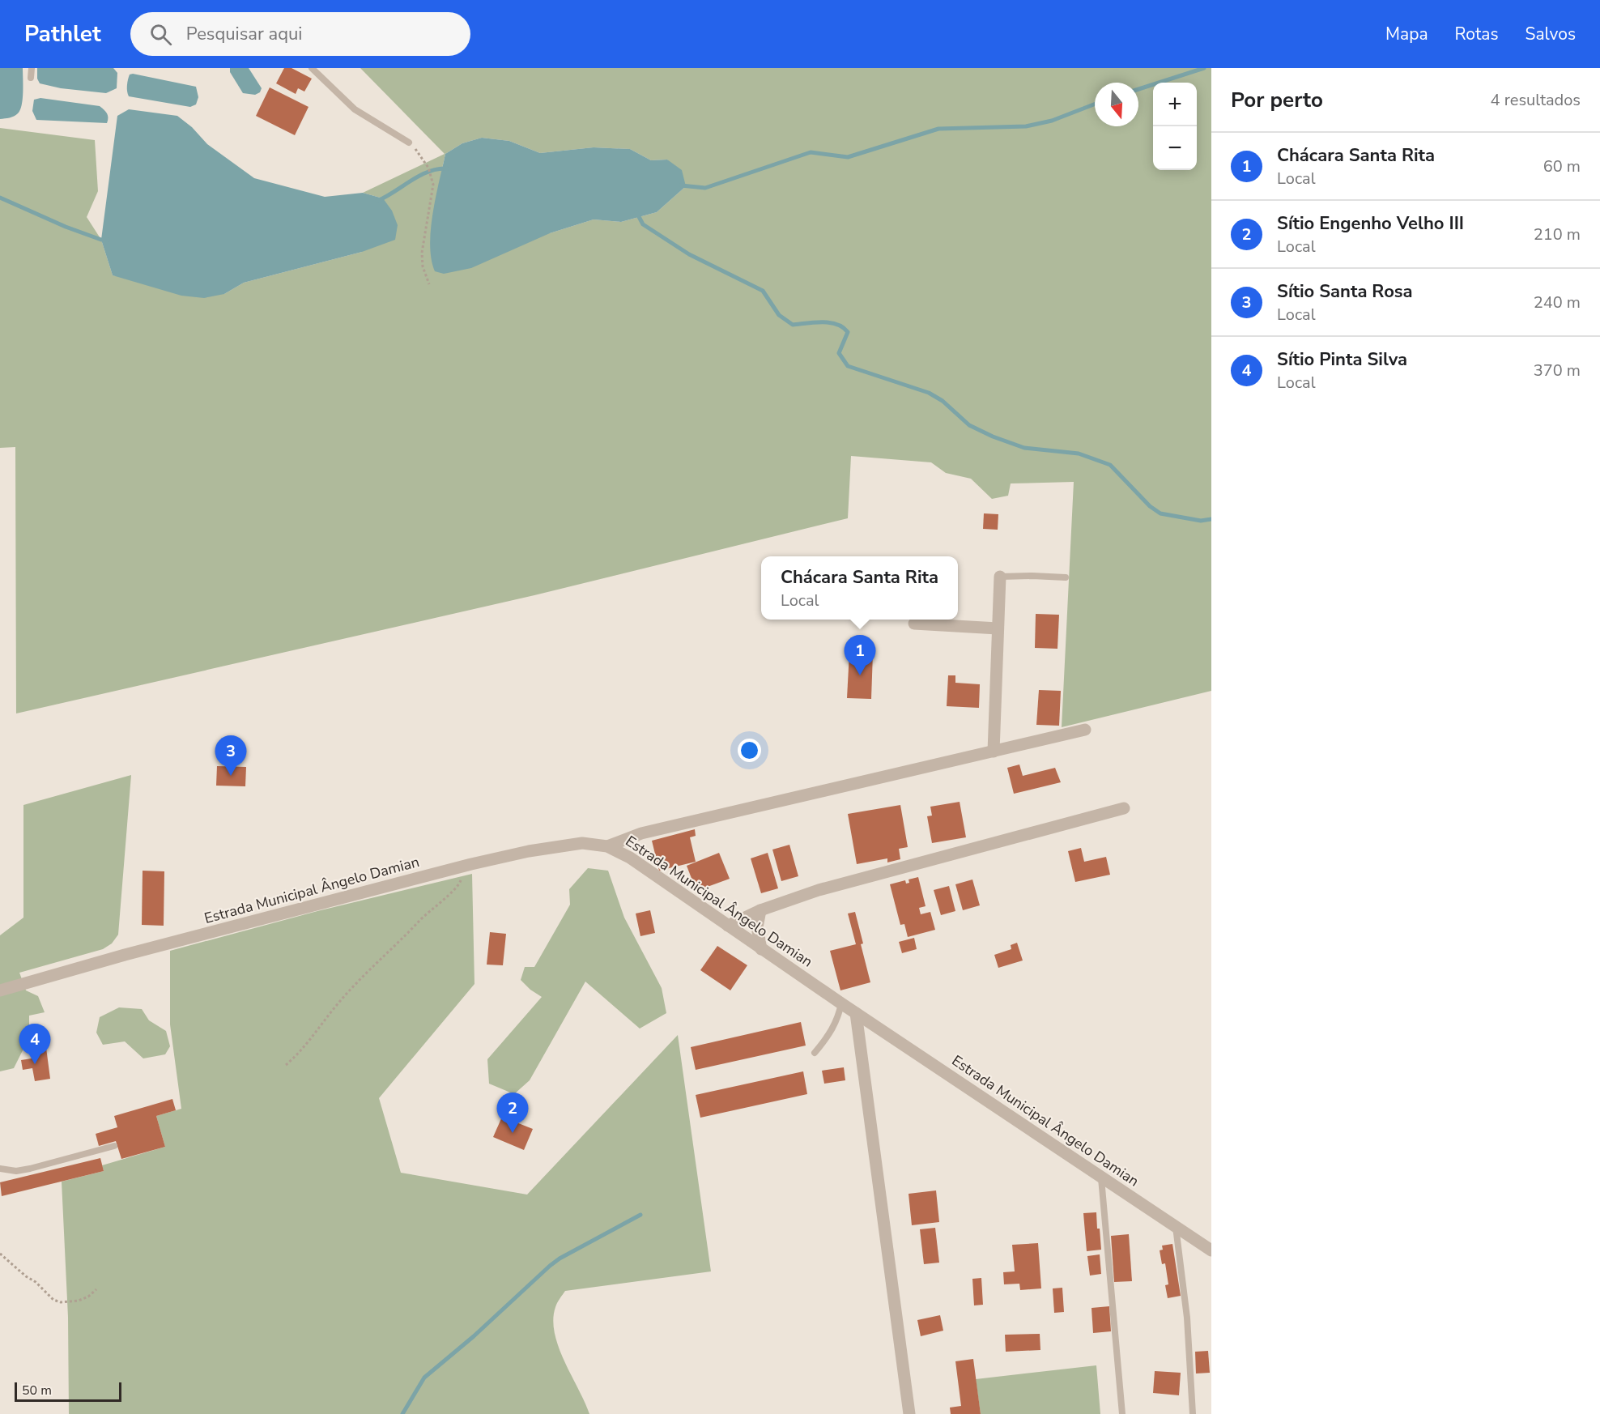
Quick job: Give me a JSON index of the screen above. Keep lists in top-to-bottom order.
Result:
{
  "streets": {
    "street": ["Estrada Municipal Ângelo Damian"]
  },
  "scale_bar": "50 m",
  "north": "bottom",
  "page": {
    "header": "Pathlet",
    "search": "Pesquisar aqui",
    "nav": ["Mapa", "Rotas", "Salvos"],
    "heading": ["Por perto", "4 resultados"],
    "map_buttons": ["+", "−"],
    "list": [
      {
        "mark": "1",
        "name": "Chácara Santa Rita",
        "note": "Local",
        "value": "60 m"
      },
      {
        "mark": "2",
        "name": "Sítio Engenho Velho III",
        "note": "Local",
        "value": "210 m"
      },
      {
        "mark": "3",
        "name": "Sítio Santa Rosa",
        "note": "Local",
        "value": "240 m"
      },
      {
        "mark": "4",
        "name": "Sítio Pinta Silva",
        "note": "Local",
        "value": "370 m"
      }
    ],
    "popup": ["Chácara Santa Rita", "Local"],
    "pins": [
      "1",
      "3",
      "4",
      "2"
    ],
    "scale": "50 m"
  }
}
